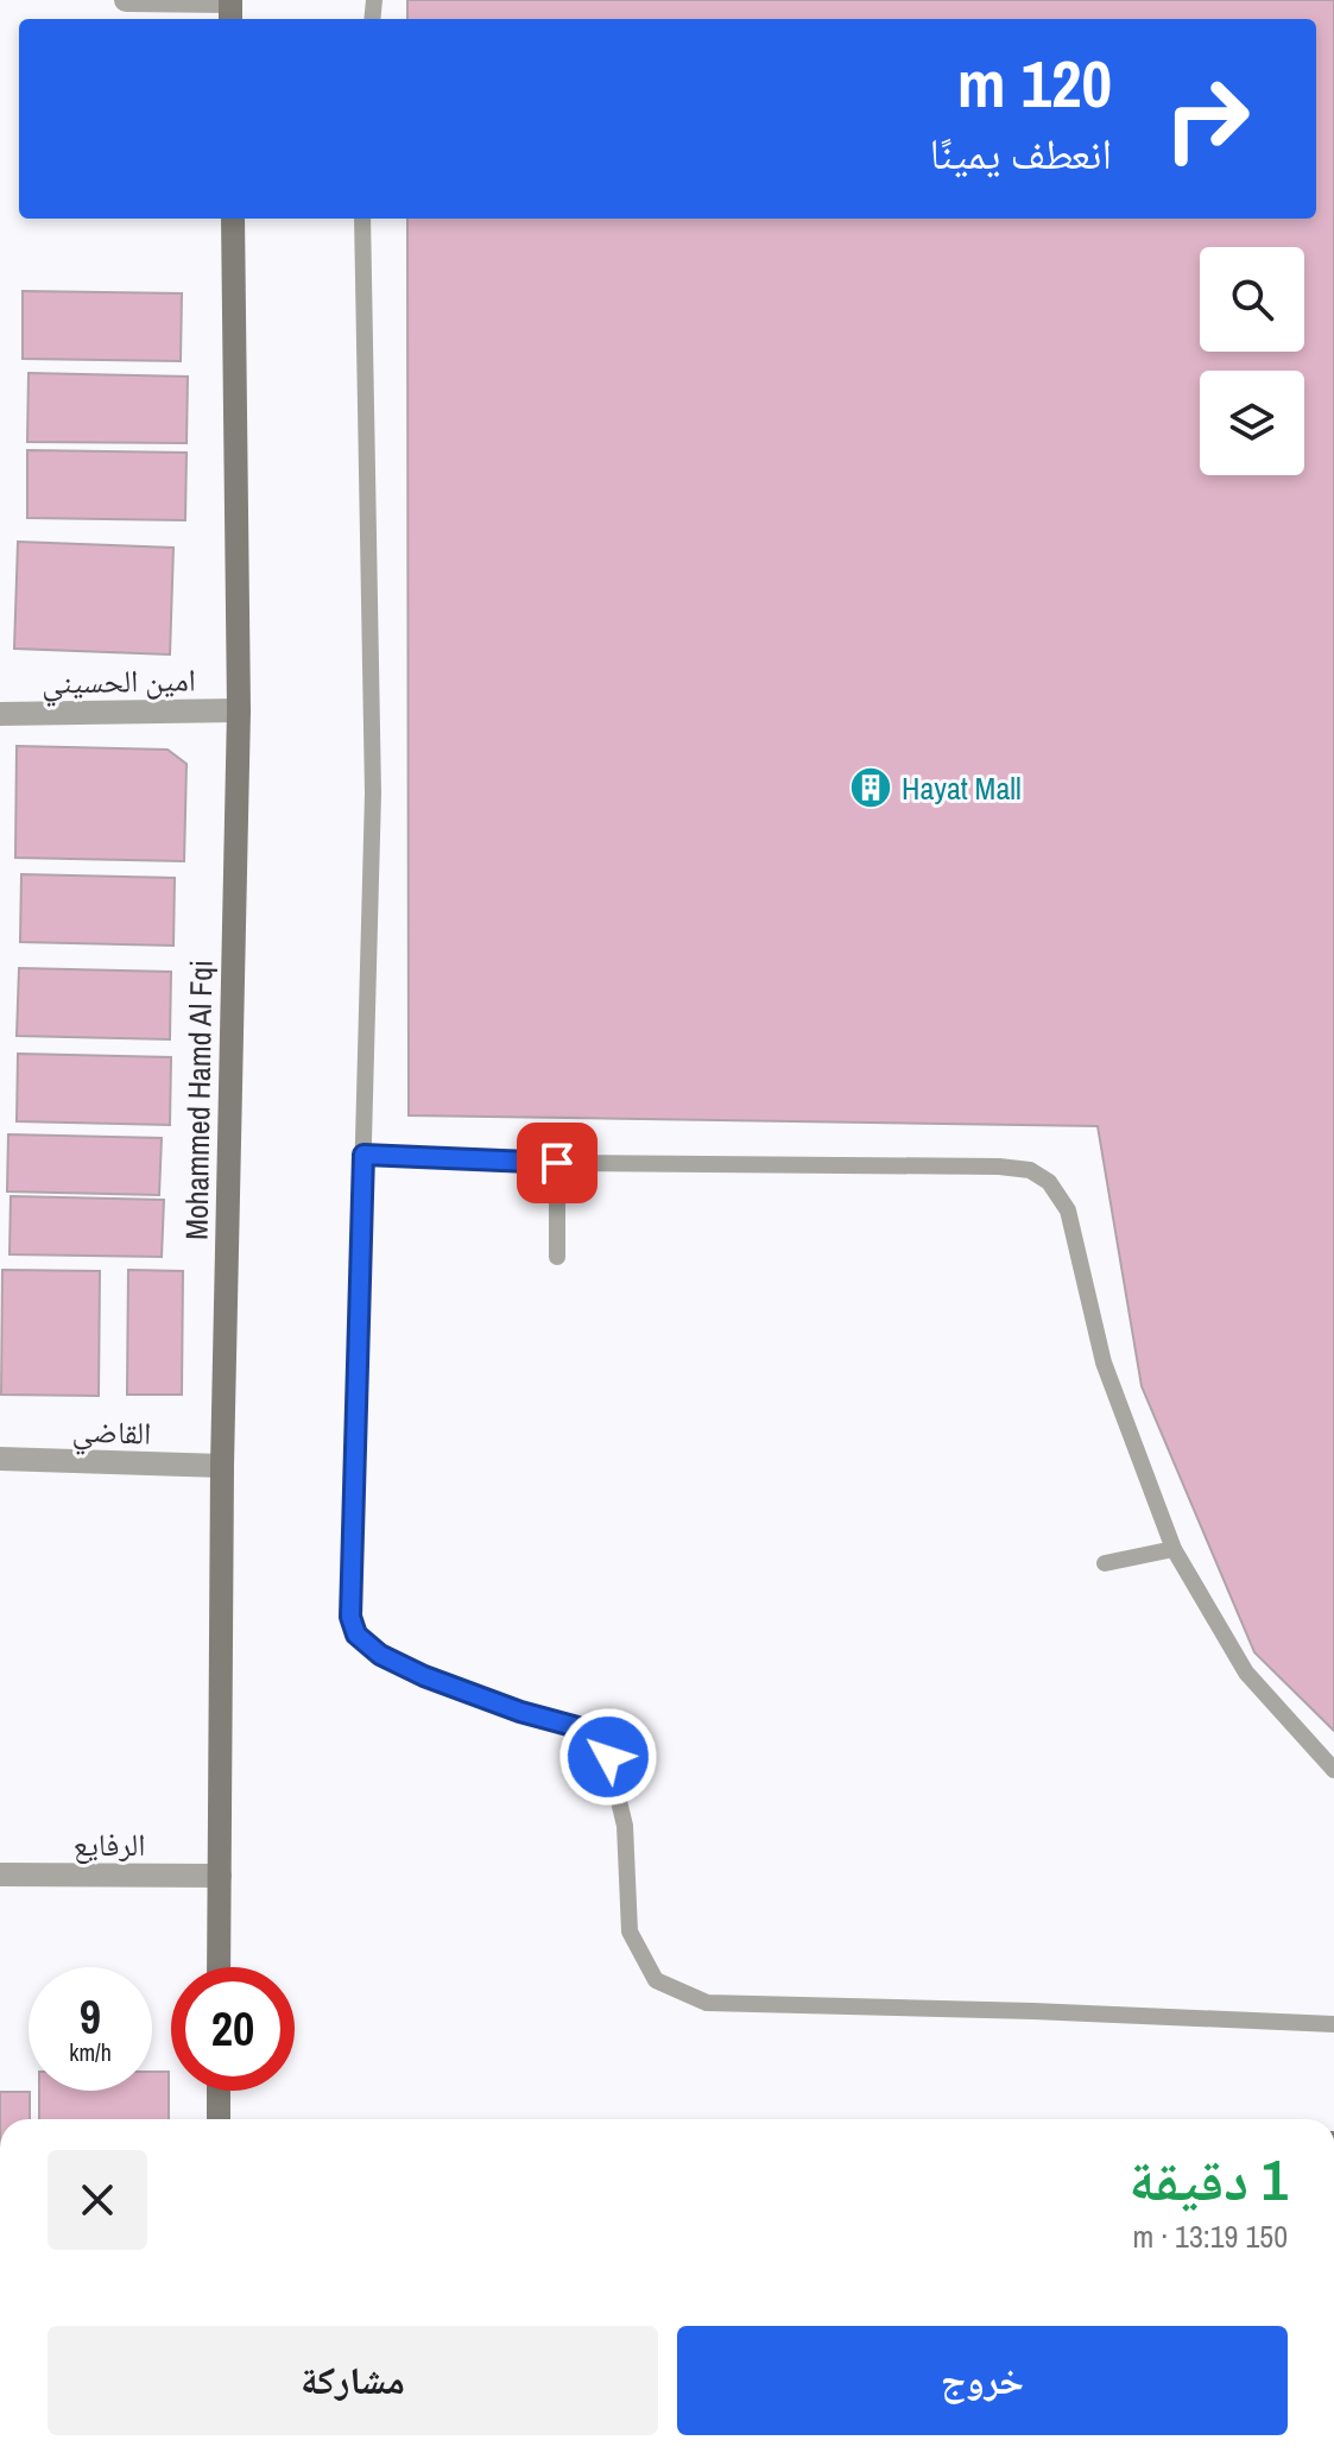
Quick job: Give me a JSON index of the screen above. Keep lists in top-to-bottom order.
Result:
{
  "streets": {
    "street": [
      "امين الحسيني",
      "Mohammed Hamd Al Fqi",
      "القاضي",
      "الرفايع"
    ]
  },
  "crossings": [
    ["امين الحسيني", "Mohammed Hamd Al Fqi"],
    ["Mohammed Hamd Al Fqi", "القاضي"],
    ["Mohammed Hamd Al Fqi", "الرفايع"]
  ],
  "places": {
    "building": ["Hayat Mall"]
  },
  "page": {
    "turn": ["120 m", "انعطف يمينًا"],
    "speed": "9 km/h",
    "limit": "20",
    "heading": ["1 دقيقة", "150 m · 13:19"],
    "buttons": ["خروج", "مشاركة"]
  }
}
